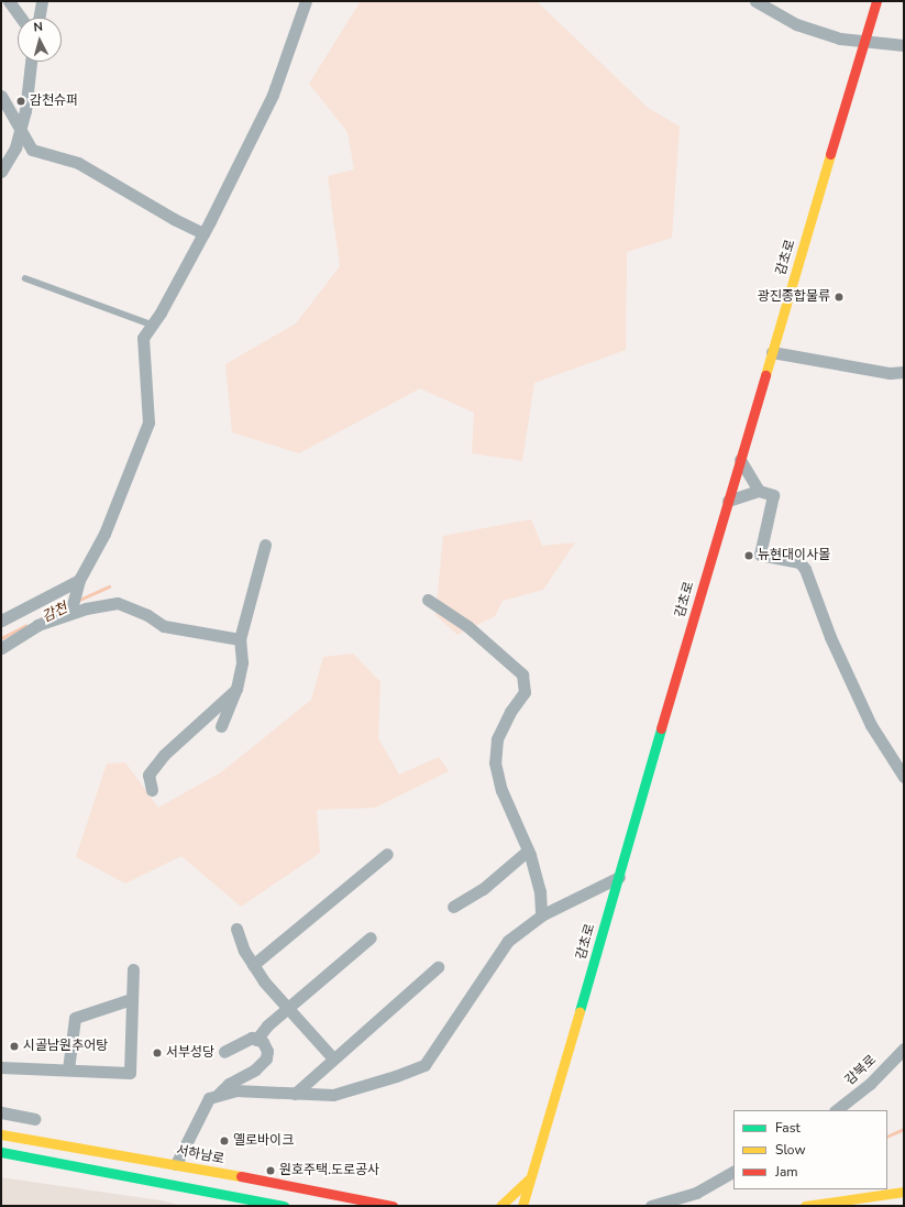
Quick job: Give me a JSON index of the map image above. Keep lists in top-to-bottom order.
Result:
{
  "streets": {
    "main road": ["감초로", "서하남로"],
    "street": ["감북로"]
  },
  "water": ["감천"],
  "places": [
    "감천슈퍼",
    "광진종합물류",
    "뉴현대이사몰",
    "시골남원추어탕",
    "서부성당",
    "옐로바이크",
    "원호주택.도로공사"
  ],
  "legend": ["Fast", "Slow", "Jam"],
  "north": "top"
}
